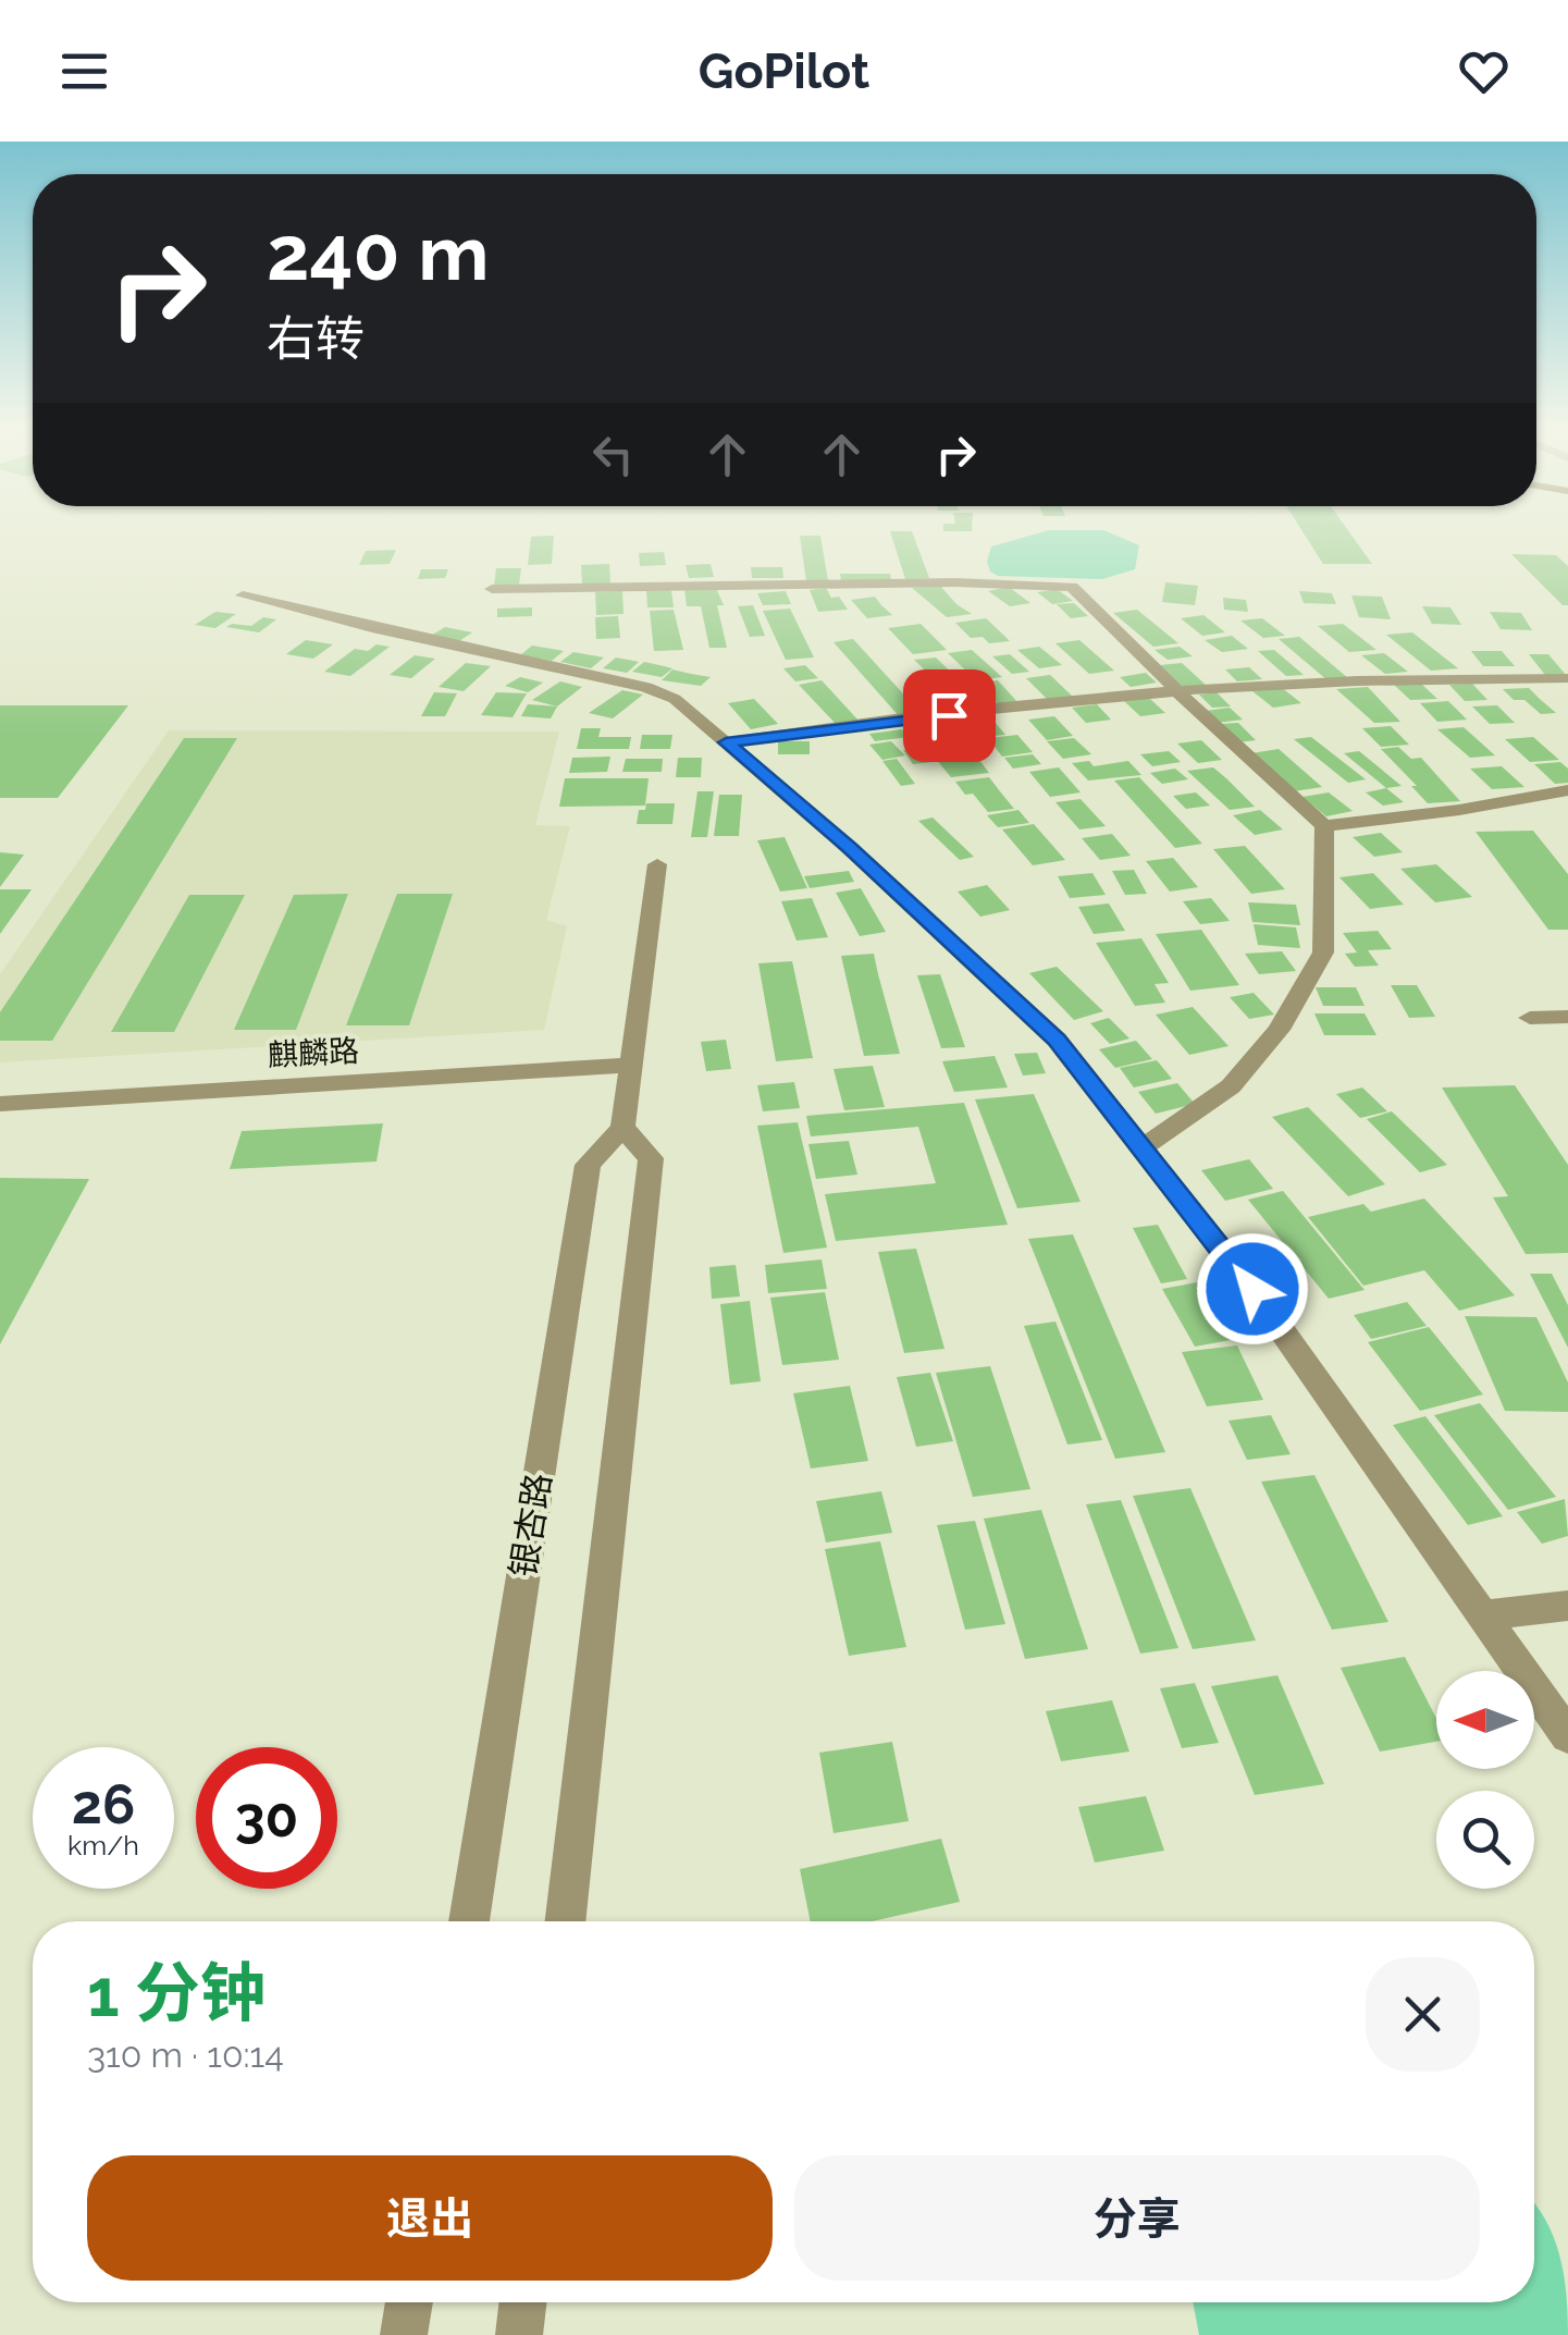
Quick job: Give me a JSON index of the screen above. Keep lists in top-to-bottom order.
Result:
{
  "streets": {
    "street": ["麒麟路", "银杏路"]
  },
  "north": "left",
  "page": {
    "header": "GoPilot",
    "turn": ["240 m", "右转"],
    "speed": "26 km/h",
    "limit": "30",
    "heading": ["1 分钟", "310 m · 10:14"],
    "buttons": ["退出", "分享"]
  }
}
